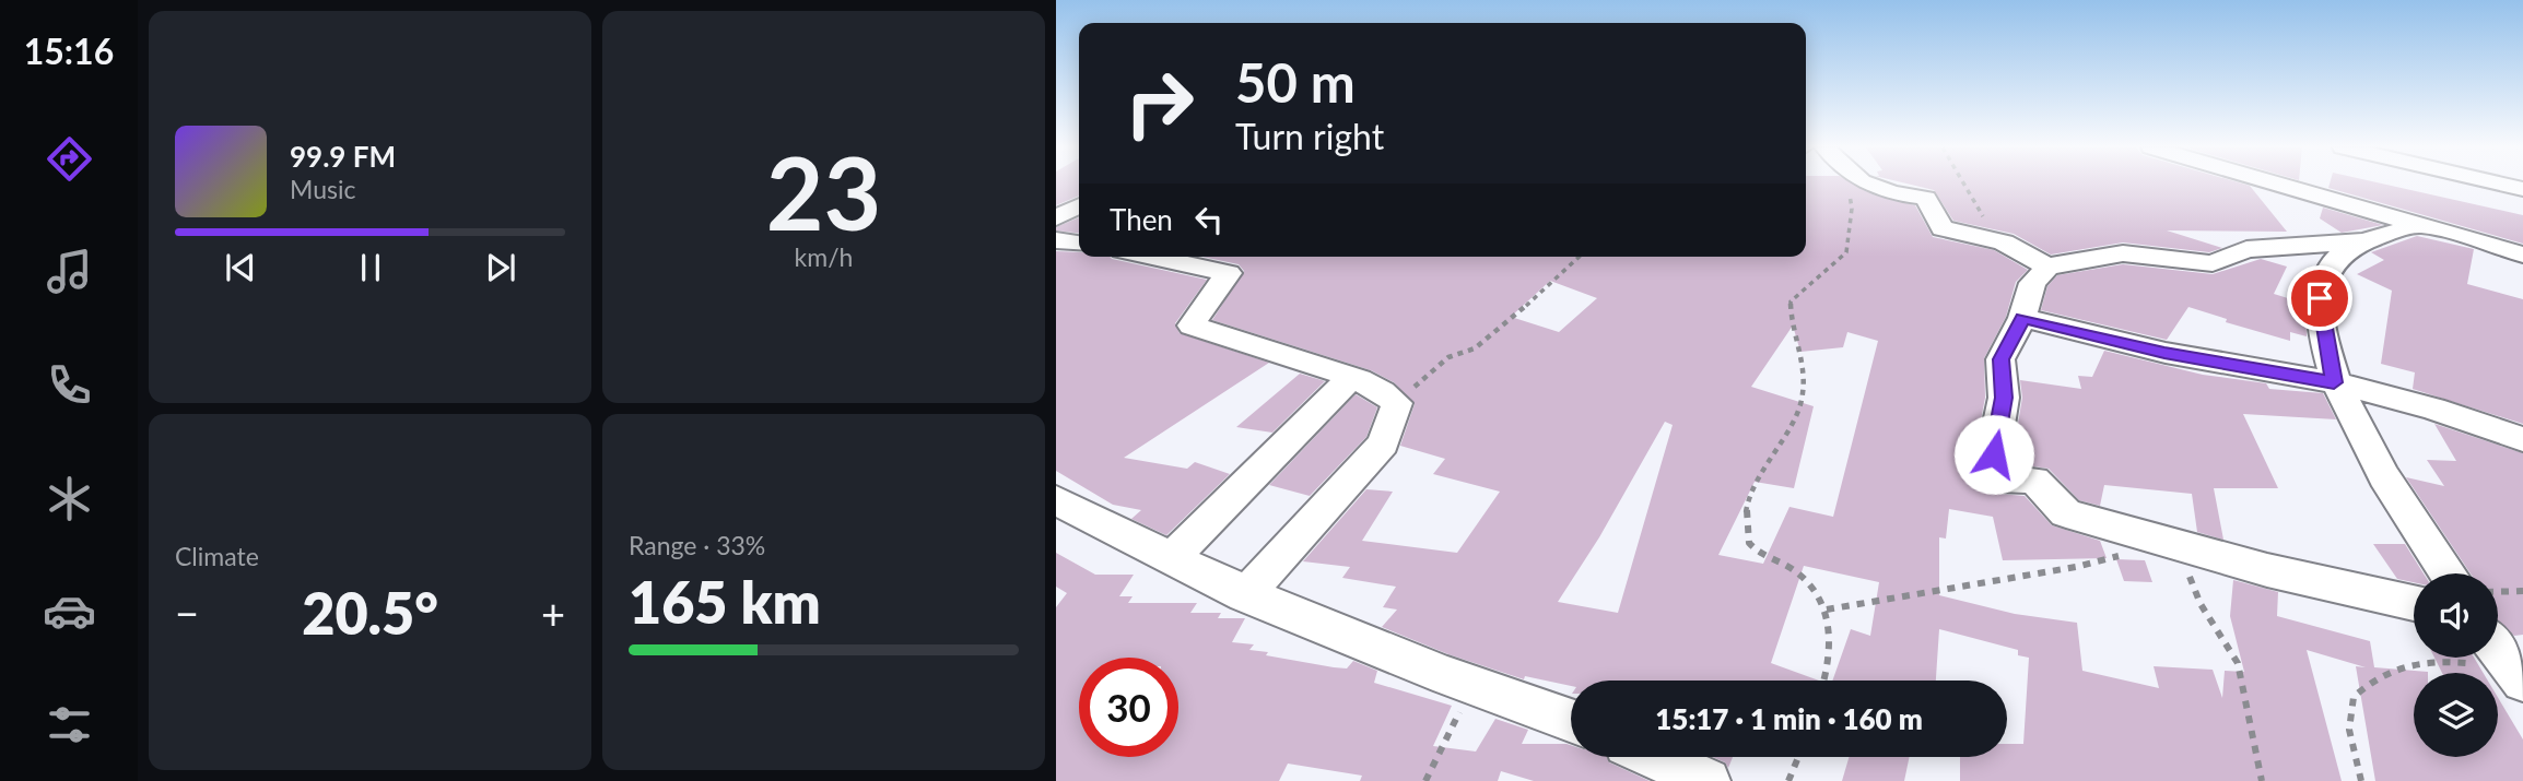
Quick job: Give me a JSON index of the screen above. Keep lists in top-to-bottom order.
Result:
{
  "page": {
    "tabs": "15:16",
    "tile": [
      ["23", "km/h"],
      "Climate",
      ["Range · 33%", "165 km"]
    ],
    "turn": ["50 m", "Turn right"],
    "song": ["99.9 FM", "Music"],
    "then": "Then",
    "heat": ["−", "20.5°", "+"],
    "limit": "30",
    "trip": "15:17 · 1 min · 160 m"
  }
}
